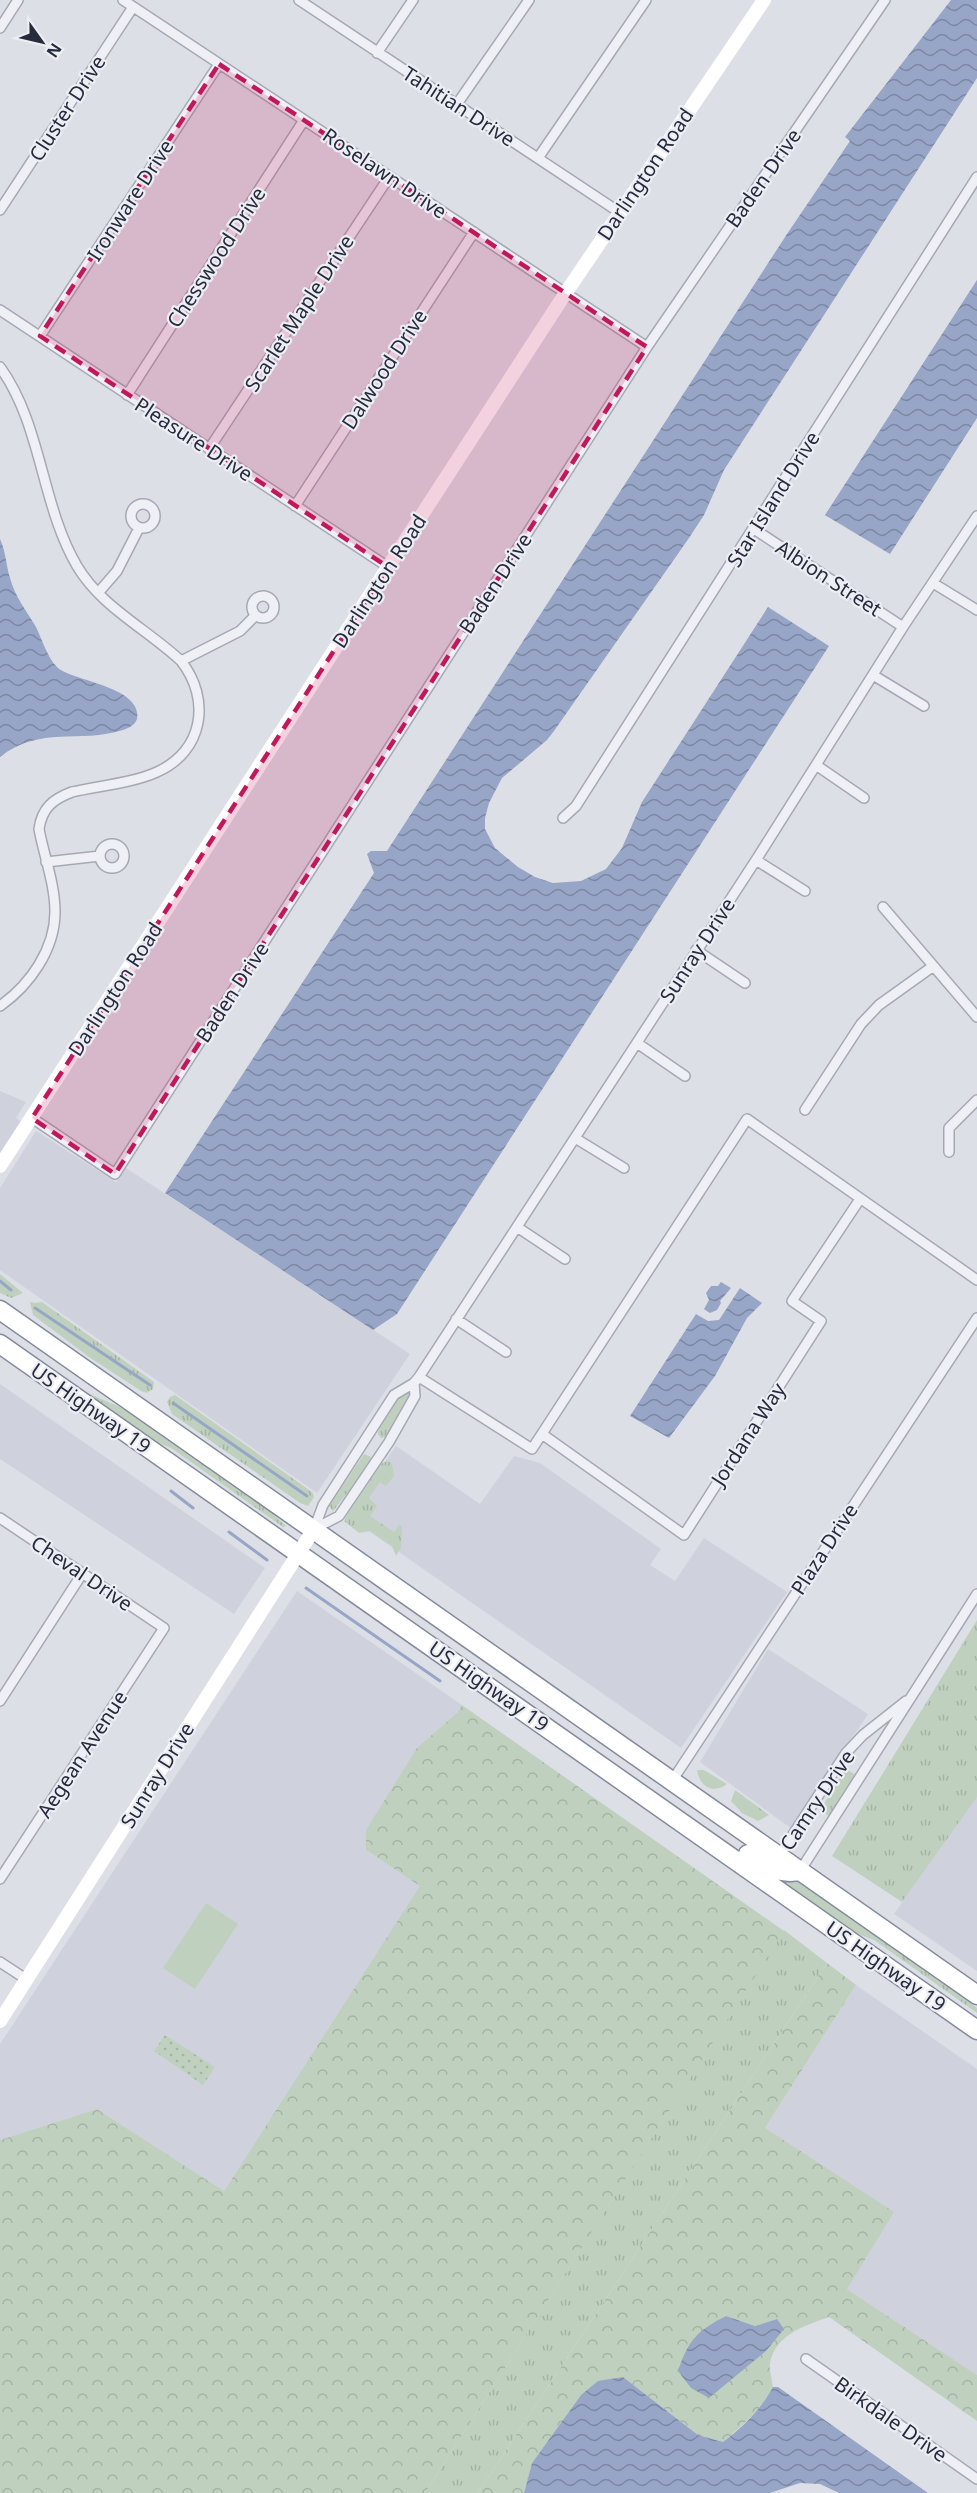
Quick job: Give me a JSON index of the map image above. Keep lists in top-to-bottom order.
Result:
{
  "streets": {
    "highway": ["US Highway 19"],
    "street": [
      "Tahitian Drive",
      "Cluster Drive",
      "Roselawn Drive",
      "Darlington Road",
      "Baden Drive",
      "Ironware Drive",
      "Chesswood Drive",
      "Scarlet Maple Drive",
      "Dalwood Drive",
      "Pleasure Drive",
      "Star Island Drive",
      "Albion Street",
      "Sunray Drive",
      "Jordana Way",
      "Plaza Drive",
      "Cheval Drive",
      "Aegean Avenue",
      "Camry Drive",
      "Birkdale Drive"
    ]
  },
  "crossings": [
    ["Tahitian Drive", "Darlington Road"],
    ["Cluster Drive", "Roselawn Drive"],
    ["Roselawn Drive", "Darlington Road"],
    ["Roselawn Drive", "Baden Drive"],
    ["Roselawn Drive", "Ironware Drive"],
    ["Roselawn Drive", "Chesswood Drive"],
    ["Roselawn Drive", "Scarlet Maple Drive"],
    ["Roselawn Drive", "Dalwood Drive"],
    ["Darlington Road", "Baden Drive"],
    ["Darlington Road", "Pleasure Drive"],
    ["Ironware Drive", "Pleasure Drive"],
    ["Chesswood Drive", "Pleasure Drive"],
    ["Scarlet Maple Drive", "Pleasure Drive"],
    ["Dalwood Drive", "Pleasure Drive"],
    ["Star Island Drive", "Albion Street"],
    ["Albion Street", "Sunray Drive"],
    ["Sunray Drive", "US Highway 19"],
    ["US Highway 19", "Plaza Drive"],
    ["US Highway 19", "Camry Drive"],
    ["Cheval Drive", "Aegean Avenue"]
  ],
  "north": "bottom right"
}
